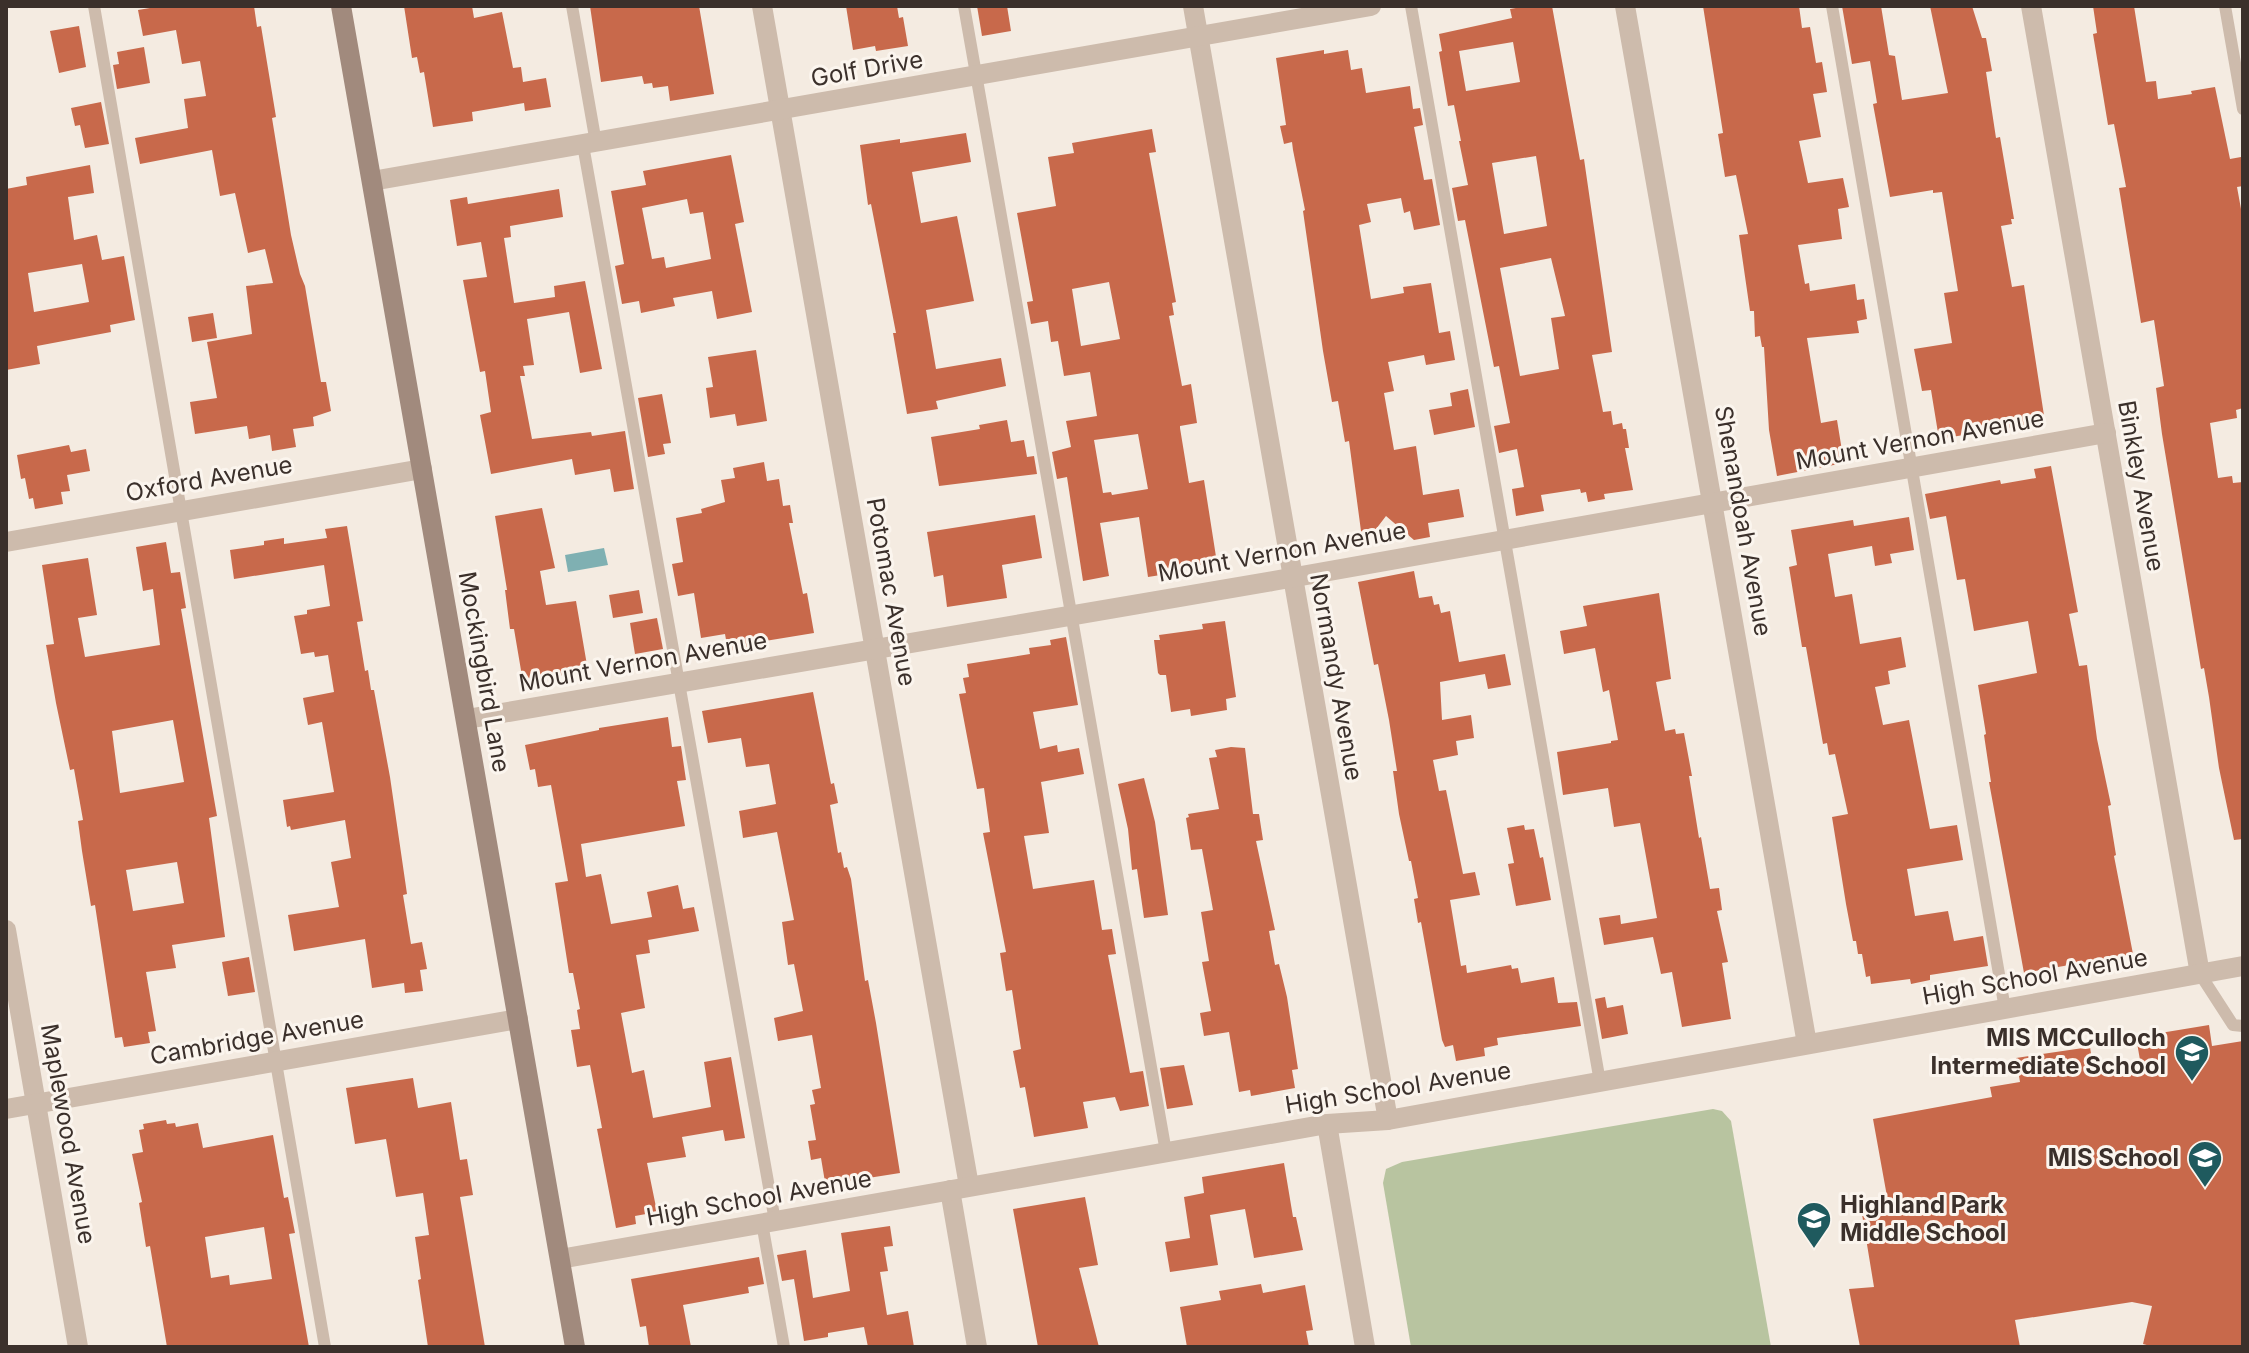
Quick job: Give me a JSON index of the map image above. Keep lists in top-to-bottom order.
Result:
{
  "streets": {
    "main road": ["Mockingbird Lane"],
    "street": [
      "Golf Drive",
      "Mount Vernon Avenue",
      "Oxford Avenue",
      "Binkley Avenue",
      "Shenandoah Avenue",
      "Potomac Avenue",
      "Normandy Avenue",
      "High School Avenue",
      "Cambridge Avenue",
      "Maplewood Avenue"
    ]
  },
  "crossings": [
    ["Golf Drive", "Potomac Avenue"],
    ["Golf Drive", "Mockingbird Lane"],
    ["Golf Drive", "Normandy Avenue"],
    ["Mount Vernon Avenue", "Binkley Avenue"],
    ["Mount Vernon Avenue", "Shenandoah Avenue"],
    ["Mount Vernon Avenue", "Potomac Avenue"],
    ["Mount Vernon Avenue", "Mockingbird Lane"],
    ["Mount Vernon Avenue", "Normandy Avenue"],
    ["Oxford Avenue", "Mockingbird Lane"],
    ["Binkley Avenue", "High School Avenue"],
    ["Shenandoah Avenue", "High School Avenue"],
    ["Potomac Avenue", "High School Avenue"],
    ["Mockingbird Lane", "High School Avenue"],
    ["Mockingbird Lane", "Cambridge Avenue"],
    ["Normandy Avenue", "High School Avenue"],
    ["Cambridge Avenue", "Maplewood Avenue"]
  ],
  "places": {
    "school or university": ["MIS MCCulloch Intermediate School", "MIS School", "Highland Park Middle School"]
  }
}
